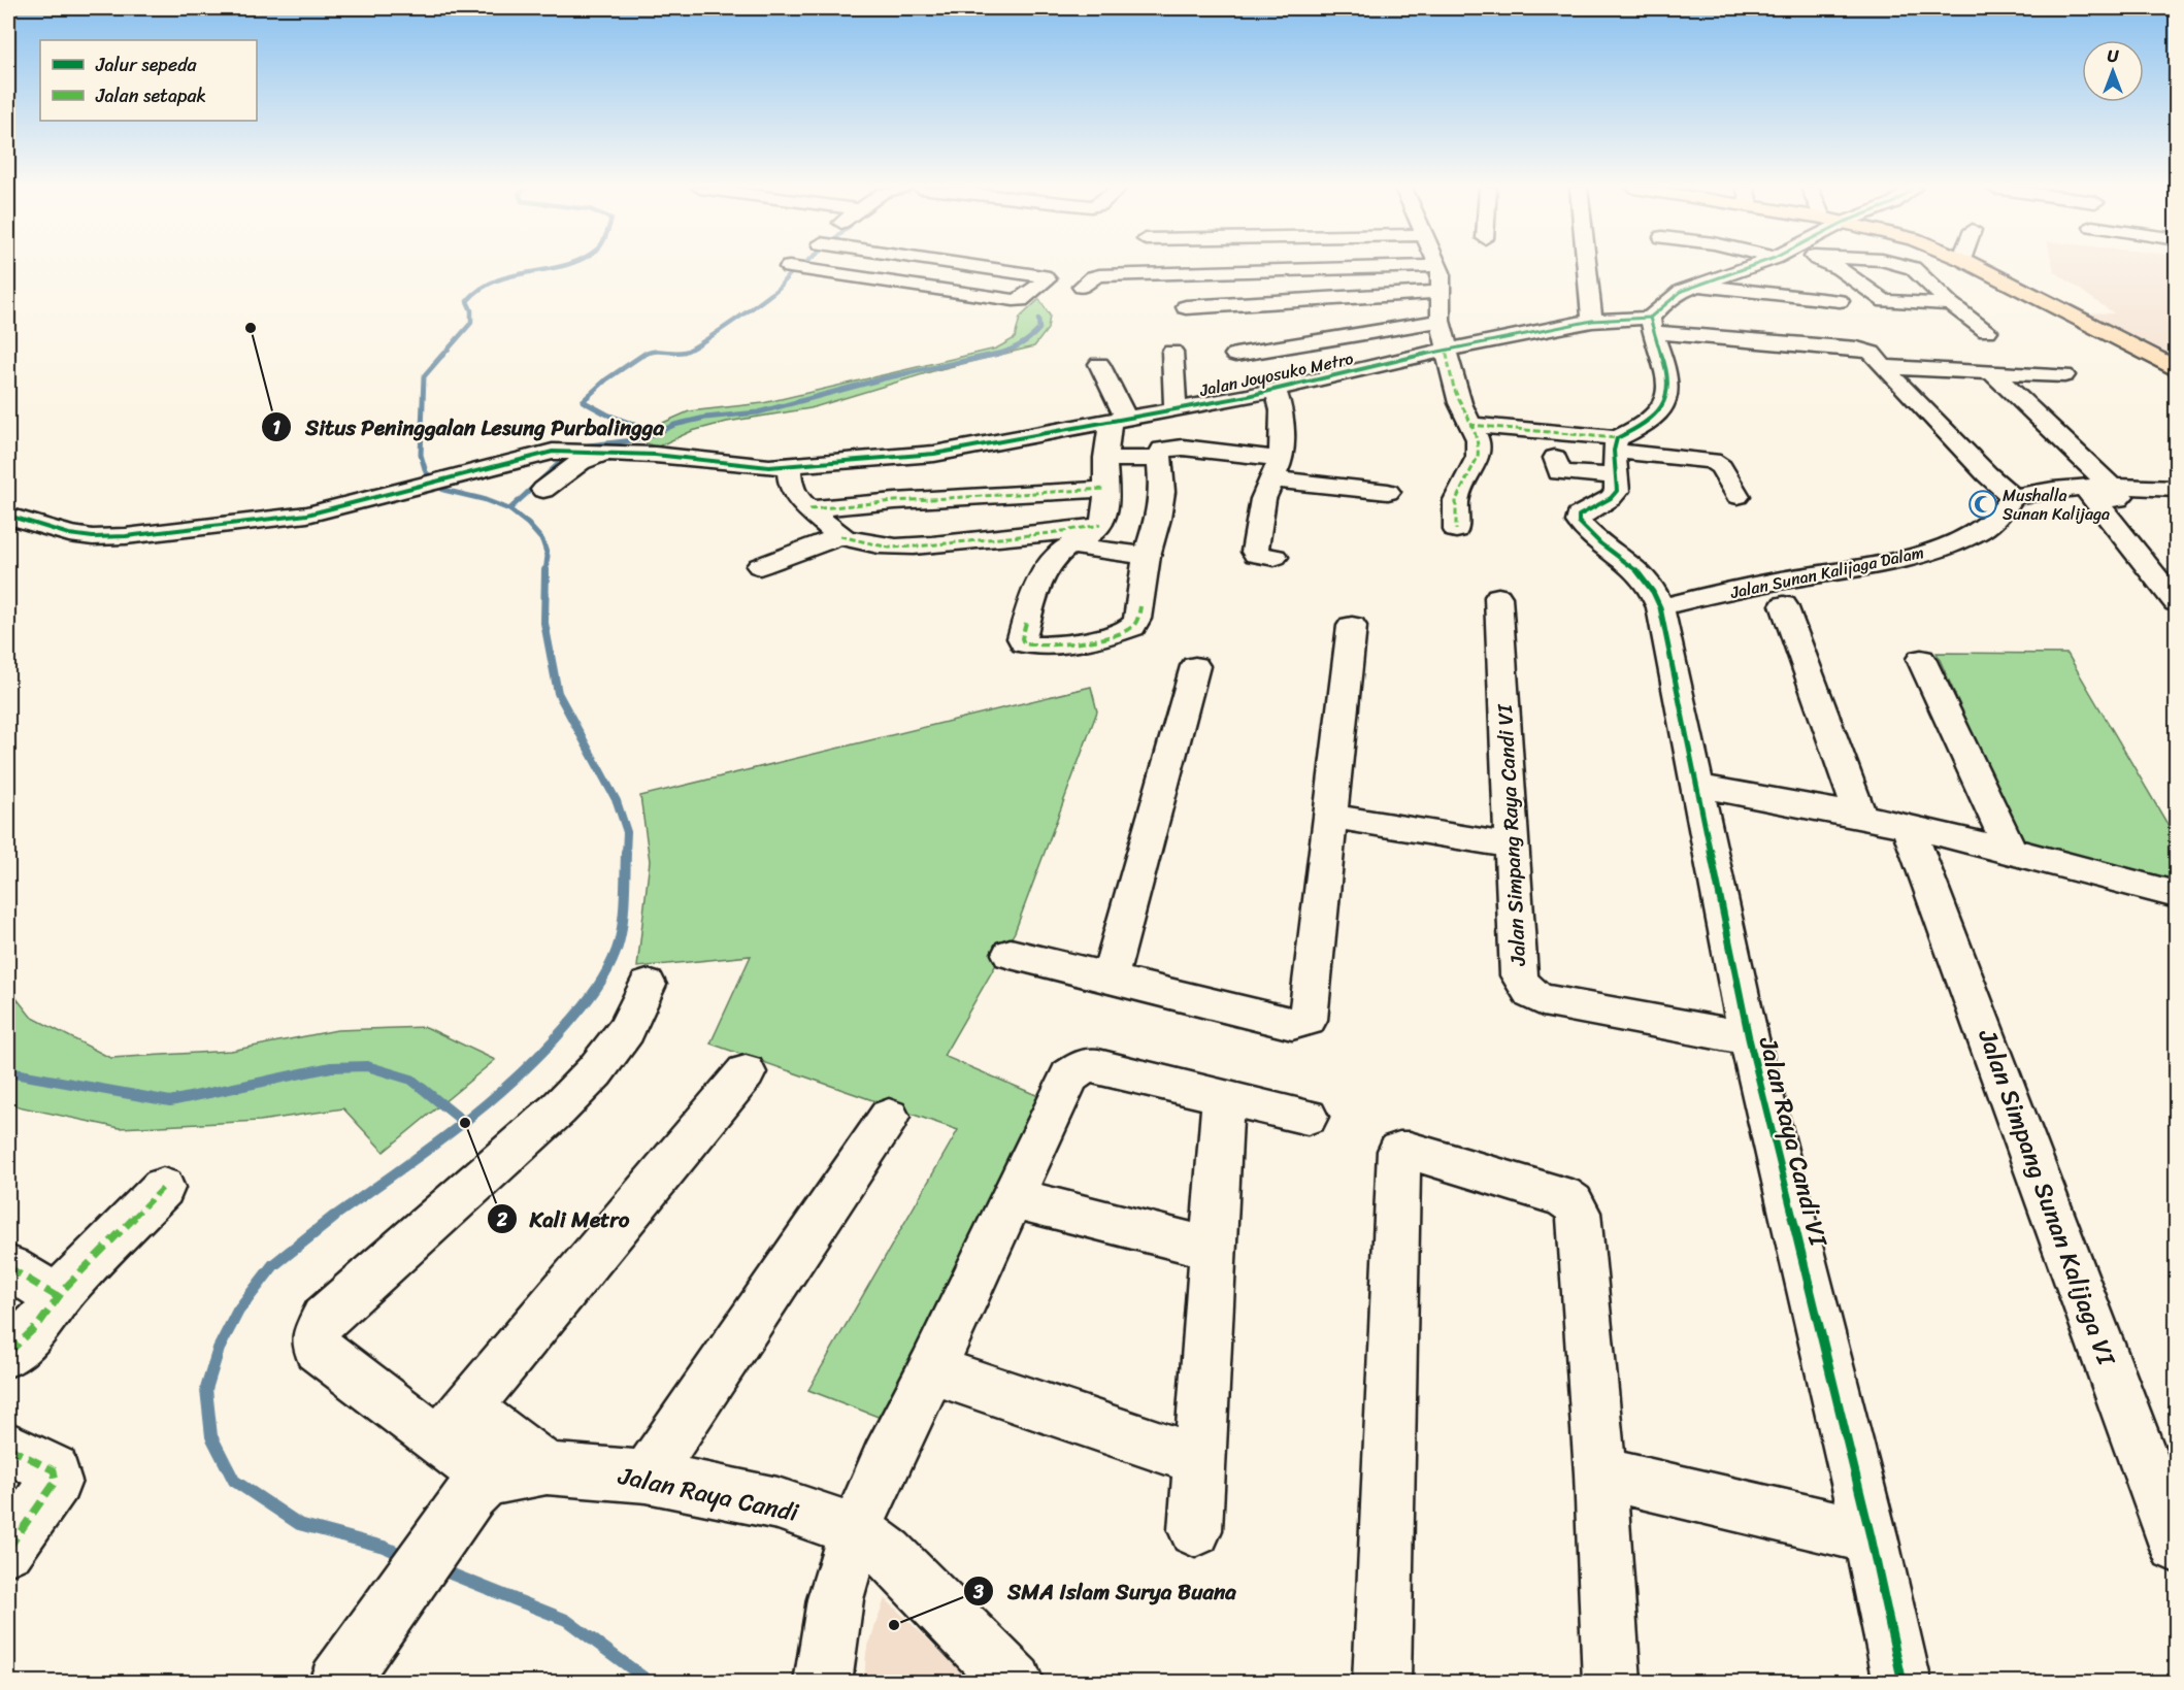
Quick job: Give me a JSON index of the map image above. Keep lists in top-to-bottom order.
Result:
{
  "streets": {
    "street": [
      "Jalan Joyosuko Metro",
      "Jalan Sunan Kalijaga Dalam",
      "Jalan Simpang Raya Candi VI",
      "Jalan Raya Candi VI",
      "Jalan Simpang Sunan Kalijaga VI",
      "Jalan Raya Candi"
    ]
  },
  "crossings": [
    ["Jalan Joyosuko Metro", "Jalan Sunan Kalijaga Dalam"],
    ["Jalan Sunan Kalijaga Dalam", "Jalan Raya Candi VI"],
    ["Jalan Simpang Raya Candi VI", "Jalan Raya Candi VI"]
  ],
  "places": {
    "other": ["Situs Peninggalan Lesung Purbalingga", "Kali Metro", "SMA Islam Surya Buana"],
    "mosque": ["Mushalla Sunan Kalijaga"]
  },
  "legend": ["Jalur sepeda", "Jalan setapak"],
  "north": "top"
}
